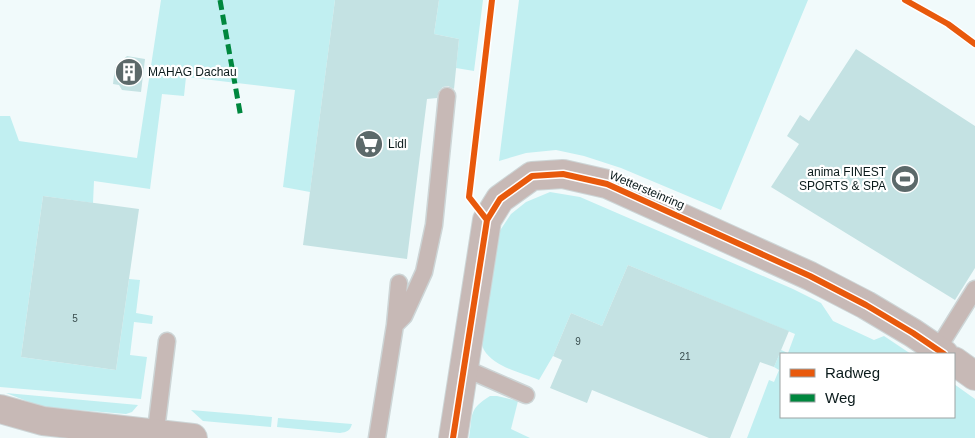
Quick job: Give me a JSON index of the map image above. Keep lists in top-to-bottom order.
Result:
{
  "streets": {
    "street": ["Wettersteinring"]
  },
  "places": {
    "building": ["MAHAG Dachau"],
    "supermarket": ["Lidl"],
    "sports": ["anima FINEST SPORTS & SPA"]
  },
  "house_numbers": ["5", "9", "21"],
  "legend": ["Radweg", "Weg"]
}
